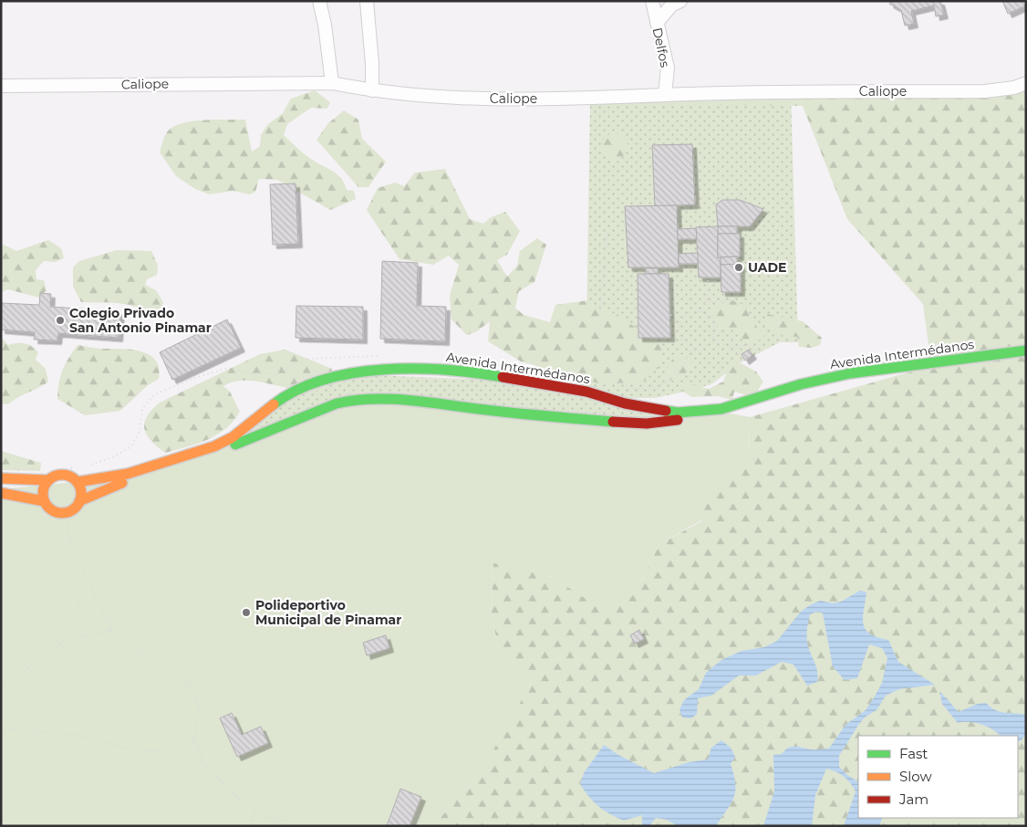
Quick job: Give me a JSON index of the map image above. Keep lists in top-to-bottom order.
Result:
{
  "streets": {
    "main road": ["Avenida Intermédanos"],
    "street": ["Delfos", "Caliope"]
  },
  "crossings": [
    ["Delfos", "Caliope"]
  ],
  "places": ["UADE", "Colegio Privado San Antonio Pinamar", "Polideportivo Municipal de Pinamar"],
  "legend": ["Fast", "Slow", "Jam"]
}
